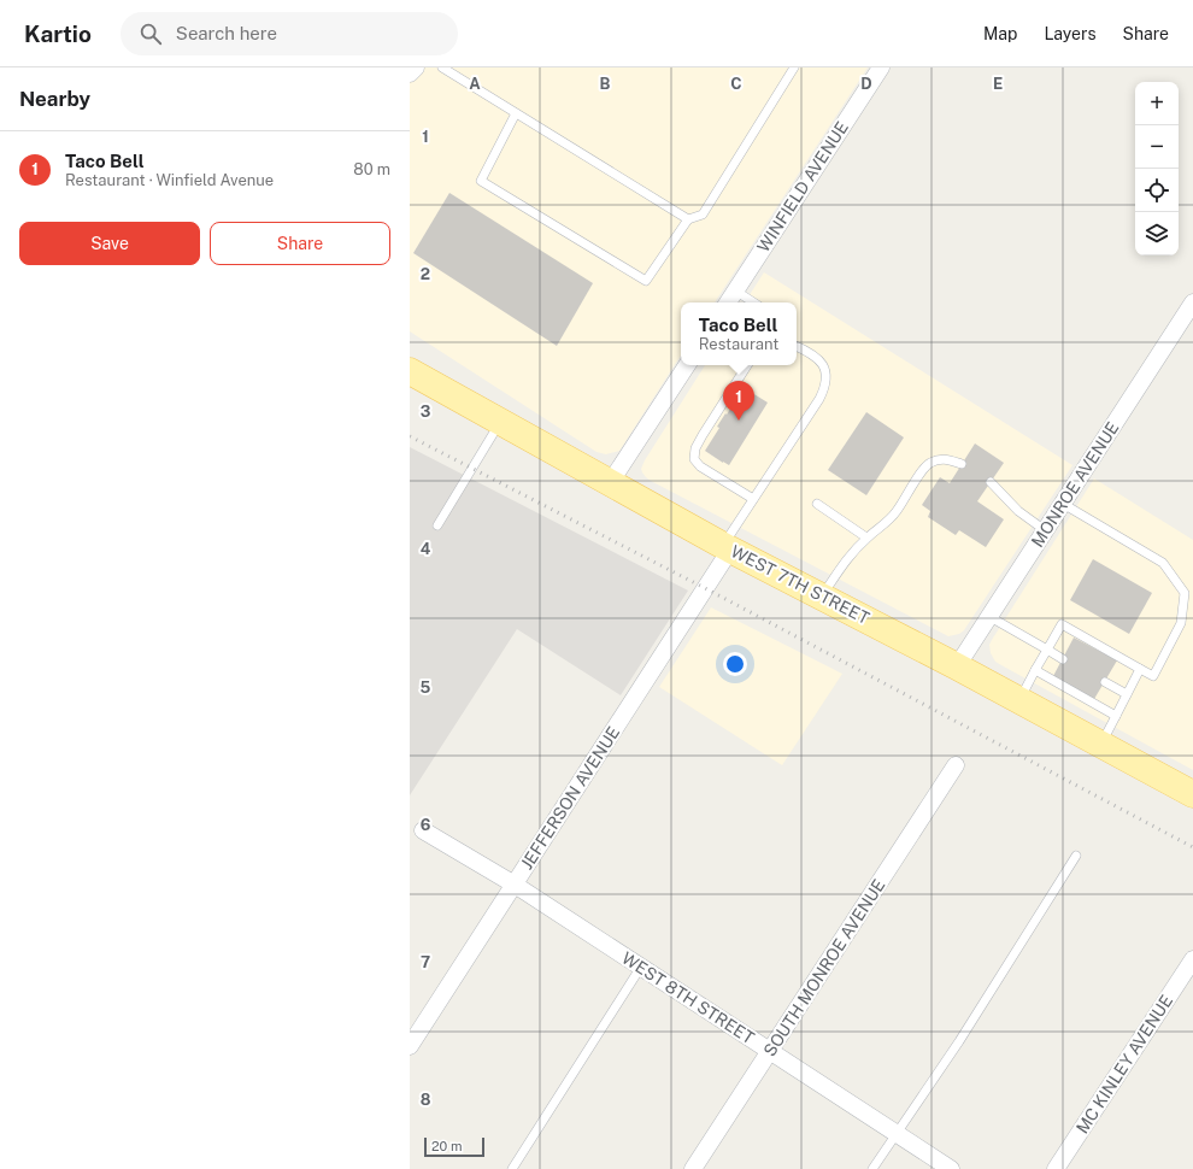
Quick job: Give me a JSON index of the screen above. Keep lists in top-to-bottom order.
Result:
{
  "streets": {
    "main road": ["WEST 7TH STREET"],
    "street": [
      "WINFIELD AVENUE",
      "MONROE AVENUE",
      "JEFFERSON AVENUE",
      "SOUTH MONROE AVENUE",
      "WEST 8TH STREET",
      "MC KINLEY AVENUE"
    ]
  },
  "crossings": [
    ["MONROE AVENUE", "WEST 7TH STREET"],
    ["WEST 7TH STREET", "JEFFERSON AVENUE"],
    ["JEFFERSON AVENUE", "WEST 8TH STREET"],
    ["SOUTH MONROE AVENUE", "WEST 8TH STREET"]
  ],
  "scale_bar": "20 m",
  "page": {
    "header": "Kartio",
    "search": "Search here",
    "nav": ["Map", "Layers", "Share"],
    "heading": "Nearby",
    "map_buttons": ["+", "−"],
    "list": [
      {
        "mark": "1",
        "name": "Taco Bell",
        "note": "Restaurant · Winfield Avenue",
        "value": "80 m"
      }
    ],
    "buttons": ["Save", "Share"],
    "popup": ["Taco Bell", "Restaurant"],
    "pins": "1",
    "scale": "20 m"
  },
  "grid": {
    "columns": [
      "A",
      "B",
      "C",
      "D",
      "E"
    ],
    "rows": [
      "1",
      "2",
      "3",
      "4",
      "5",
      "6",
      "7",
      "8"
    ]
  }
}
